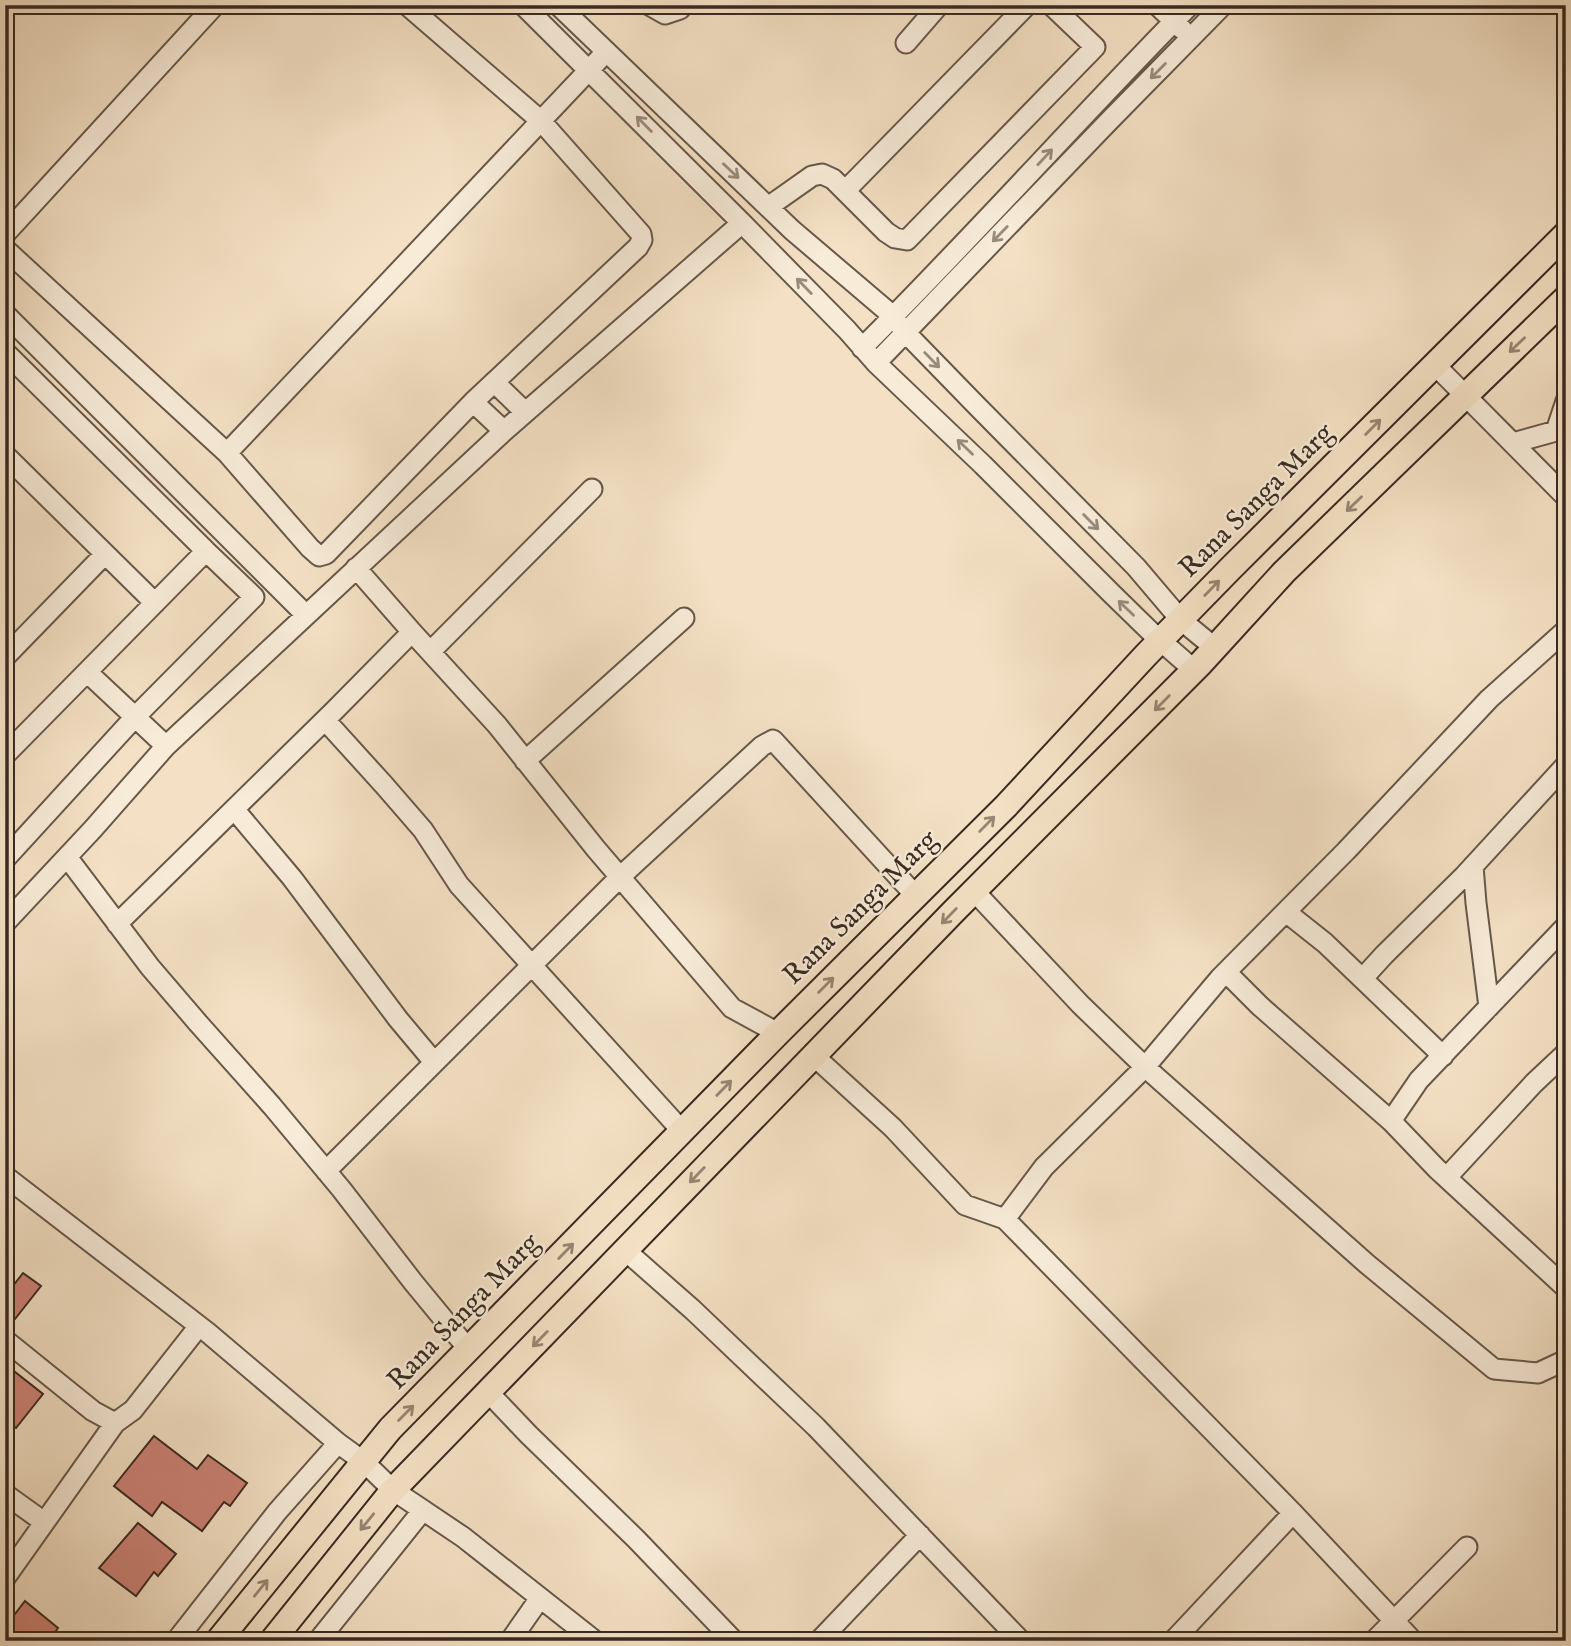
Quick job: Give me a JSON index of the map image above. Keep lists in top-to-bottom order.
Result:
{
  "streets": {
    "main road": ["Rana Sanga Marg"]
  }
}
